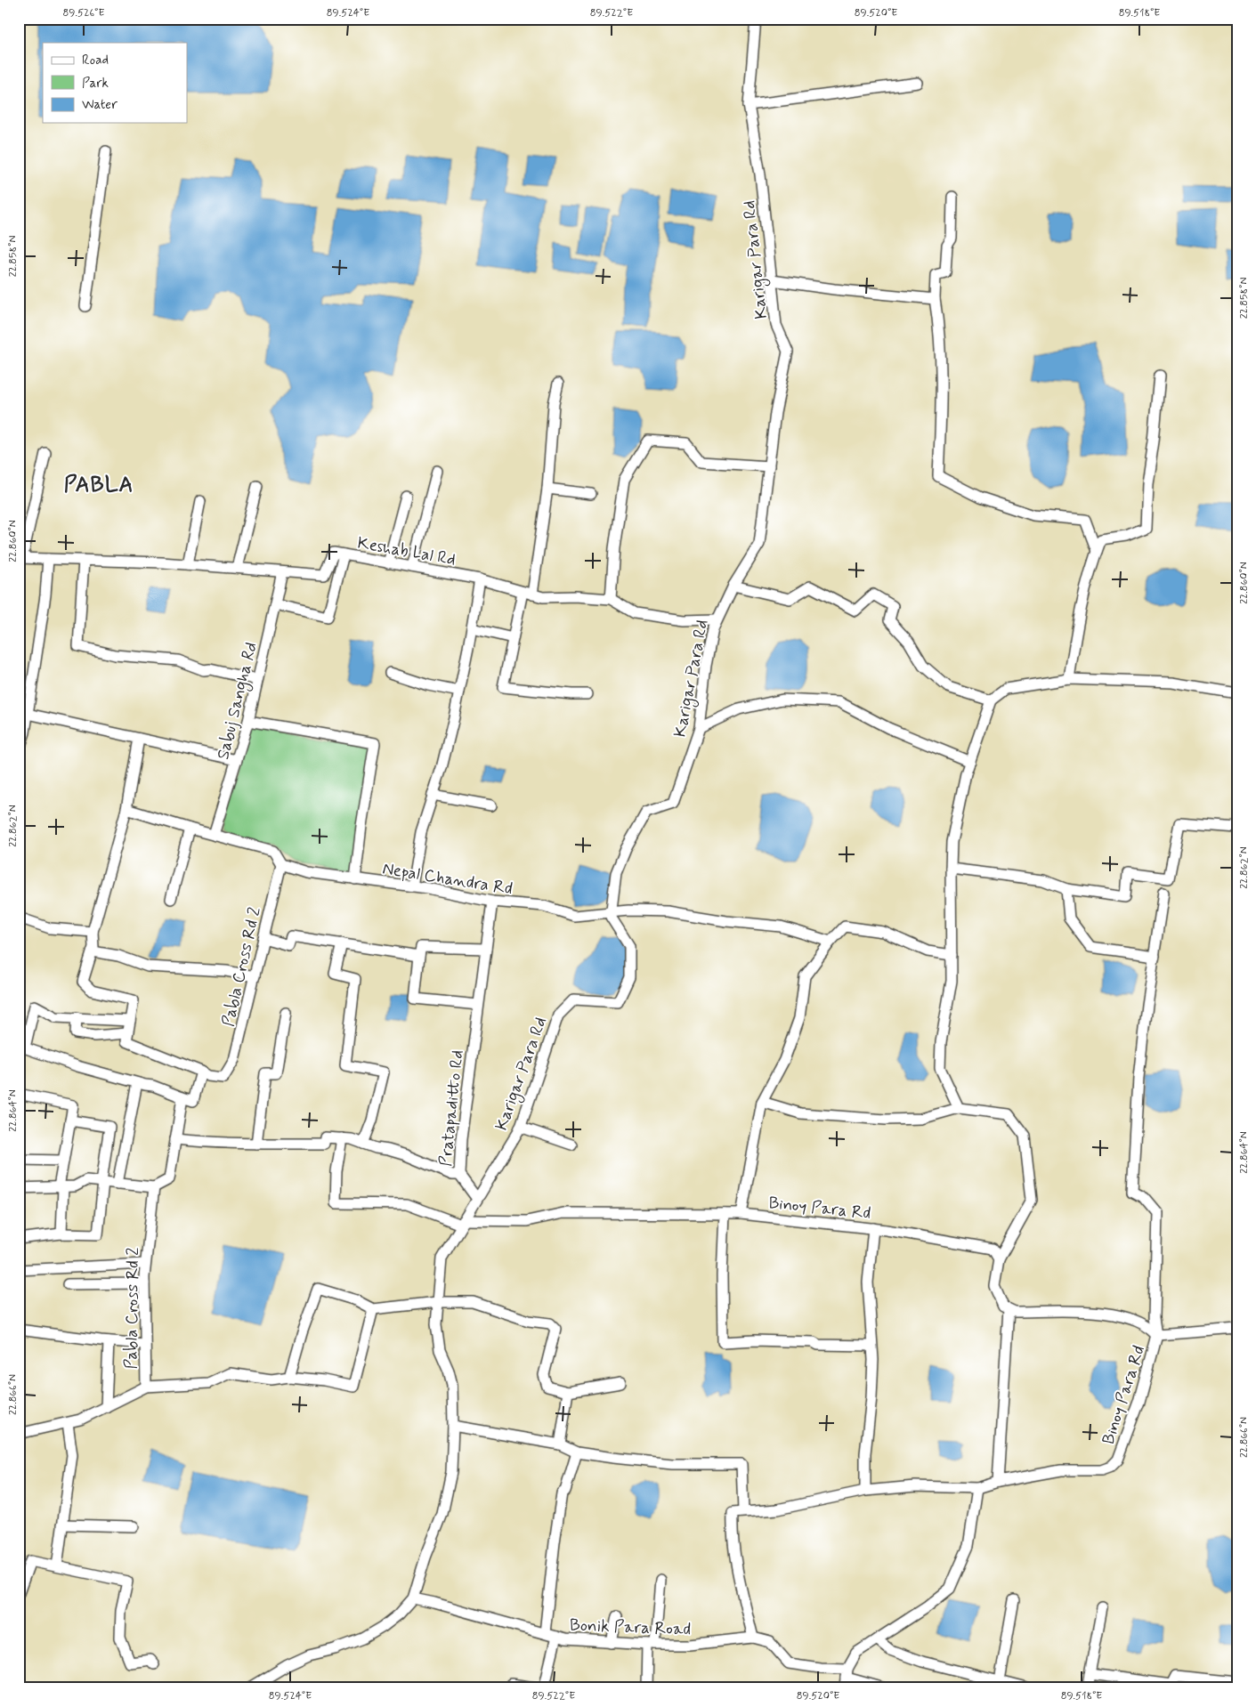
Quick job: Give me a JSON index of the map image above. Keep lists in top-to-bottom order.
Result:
{
  "streets": {
    "street": [
      "Karigar Para Rd",
      "Keshab Lal Rd",
      "Sabuj Sangha Rd",
      "Nepal Chandra Rd",
      "Pabla Cross Rd 2",
      "Pratapaditto Rd",
      "Binoy Para Rd",
      "Bonik Para Road"
    ]
  },
  "crossings": [
    ["Karigar Para Rd", "Keshab Lal Rd"],
    ["Karigar Para Rd", "Nepal Chandra Rd"],
    ["Karigar Para Rd", "Pratapaditto Rd"],
    ["Keshab Lal Rd", "Sabuj Sangha Rd"],
    ["Nepal Chandra Rd", "Pabla Cross Rd 2"],
    ["Nepal Chandra Rd", "Pratapaditto Rd"]
  ],
  "districts": ["PABLA"],
  "legend": ["Road", "Park", "Water"],
  "coordinates": [
    "89.526°E",
    "89.524°E",
    "89.522°E",
    "89.520°E",
    "89.518°E",
    "22.858°N",
    "22.860°N",
    "22.862°N",
    "22.864°N",
    "22.866°N"
  ]
}
